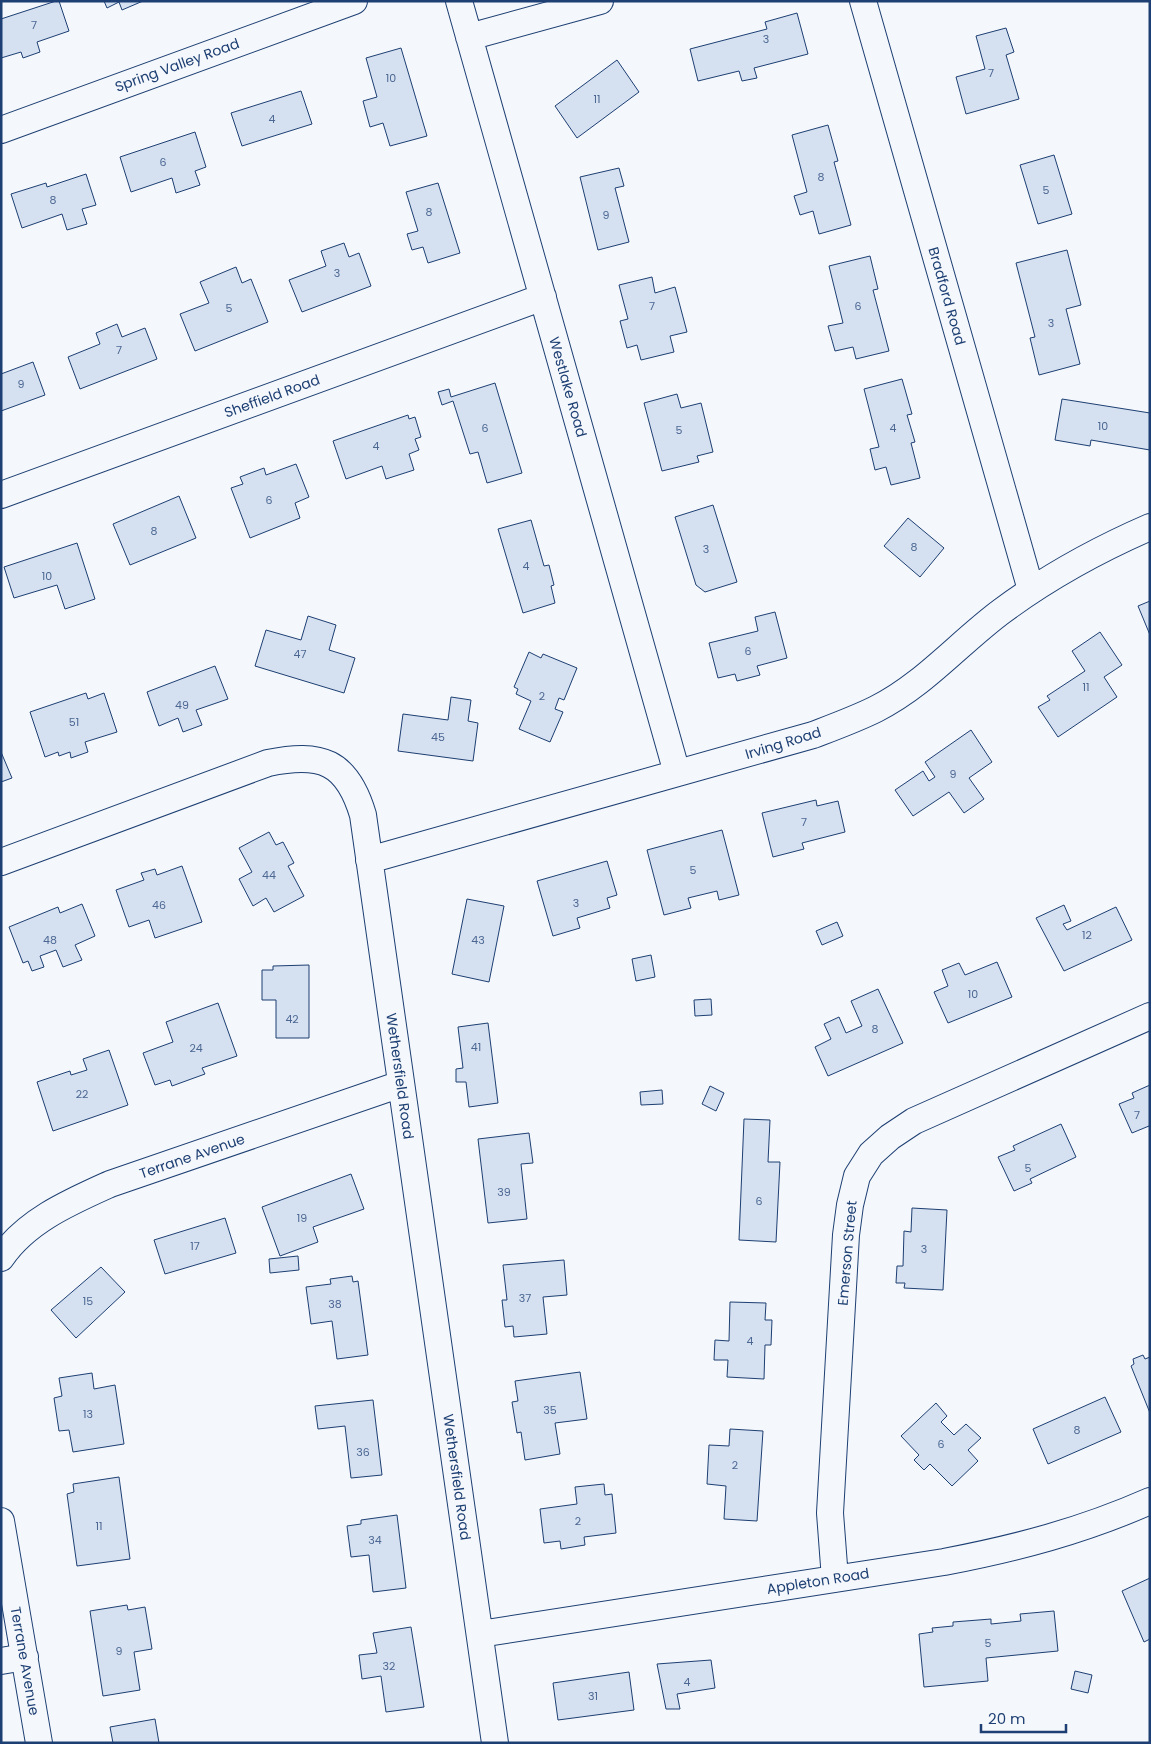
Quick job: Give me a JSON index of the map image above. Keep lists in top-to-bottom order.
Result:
{
  "streets": {
    "street": [
      "Spring Valley Road",
      "Bradford Road",
      "Westlake Road",
      "Sheffield Road",
      "Irving Road",
      "Wethersfield Road",
      "Terrane Avenue",
      "Emerson Street",
      "Appleton Road"
    ]
  },
  "crossings": [
    ["Bradford Road", "Irving Road"],
    ["Westlake Road", "Sheffield Road"],
    ["Westlake Road", "Irving Road"],
    ["Irving Road", "Wethersfield Road"],
    ["Wethersfield Road", "Terrane Avenue"],
    ["Wethersfield Road", "Appleton Road"],
    ["Emerson Street", "Appleton Road"]
  ],
  "house_numbers": [
    "7",
    "3",
    "7",
    "10",
    "11",
    "4",
    "6",
    "8",
    "5",
    "8",
    "8",
    "9",
    "3",
    "7",
    "6",
    "5",
    "3",
    "7",
    "9",
    "10",
    "6",
    "4",
    "5",
    "4",
    "6",
    "8",
    "8",
    "3",
    "4",
    "10",
    "6",
    "47",
    "11",
    "2",
    "49",
    "51",
    "45",
    "9",
    "7",
    "5",
    "44",
    "3",
    "46",
    "12",
    "48",
    "43",
    "10",
    "42",
    "8",
    "41",
    "24",
    "22",
    "7",
    "5",
    "39",
    "6",
    "19",
    "17",
    "3",
    "37",
    "15",
    "38",
    "4",
    "35",
    "13",
    "8",
    "6",
    "36",
    "2",
    "2",
    "11",
    "34",
    "5",
    "9",
    "32",
    "4",
    "31"
  ],
  "scale_bar": "20 m"
}
